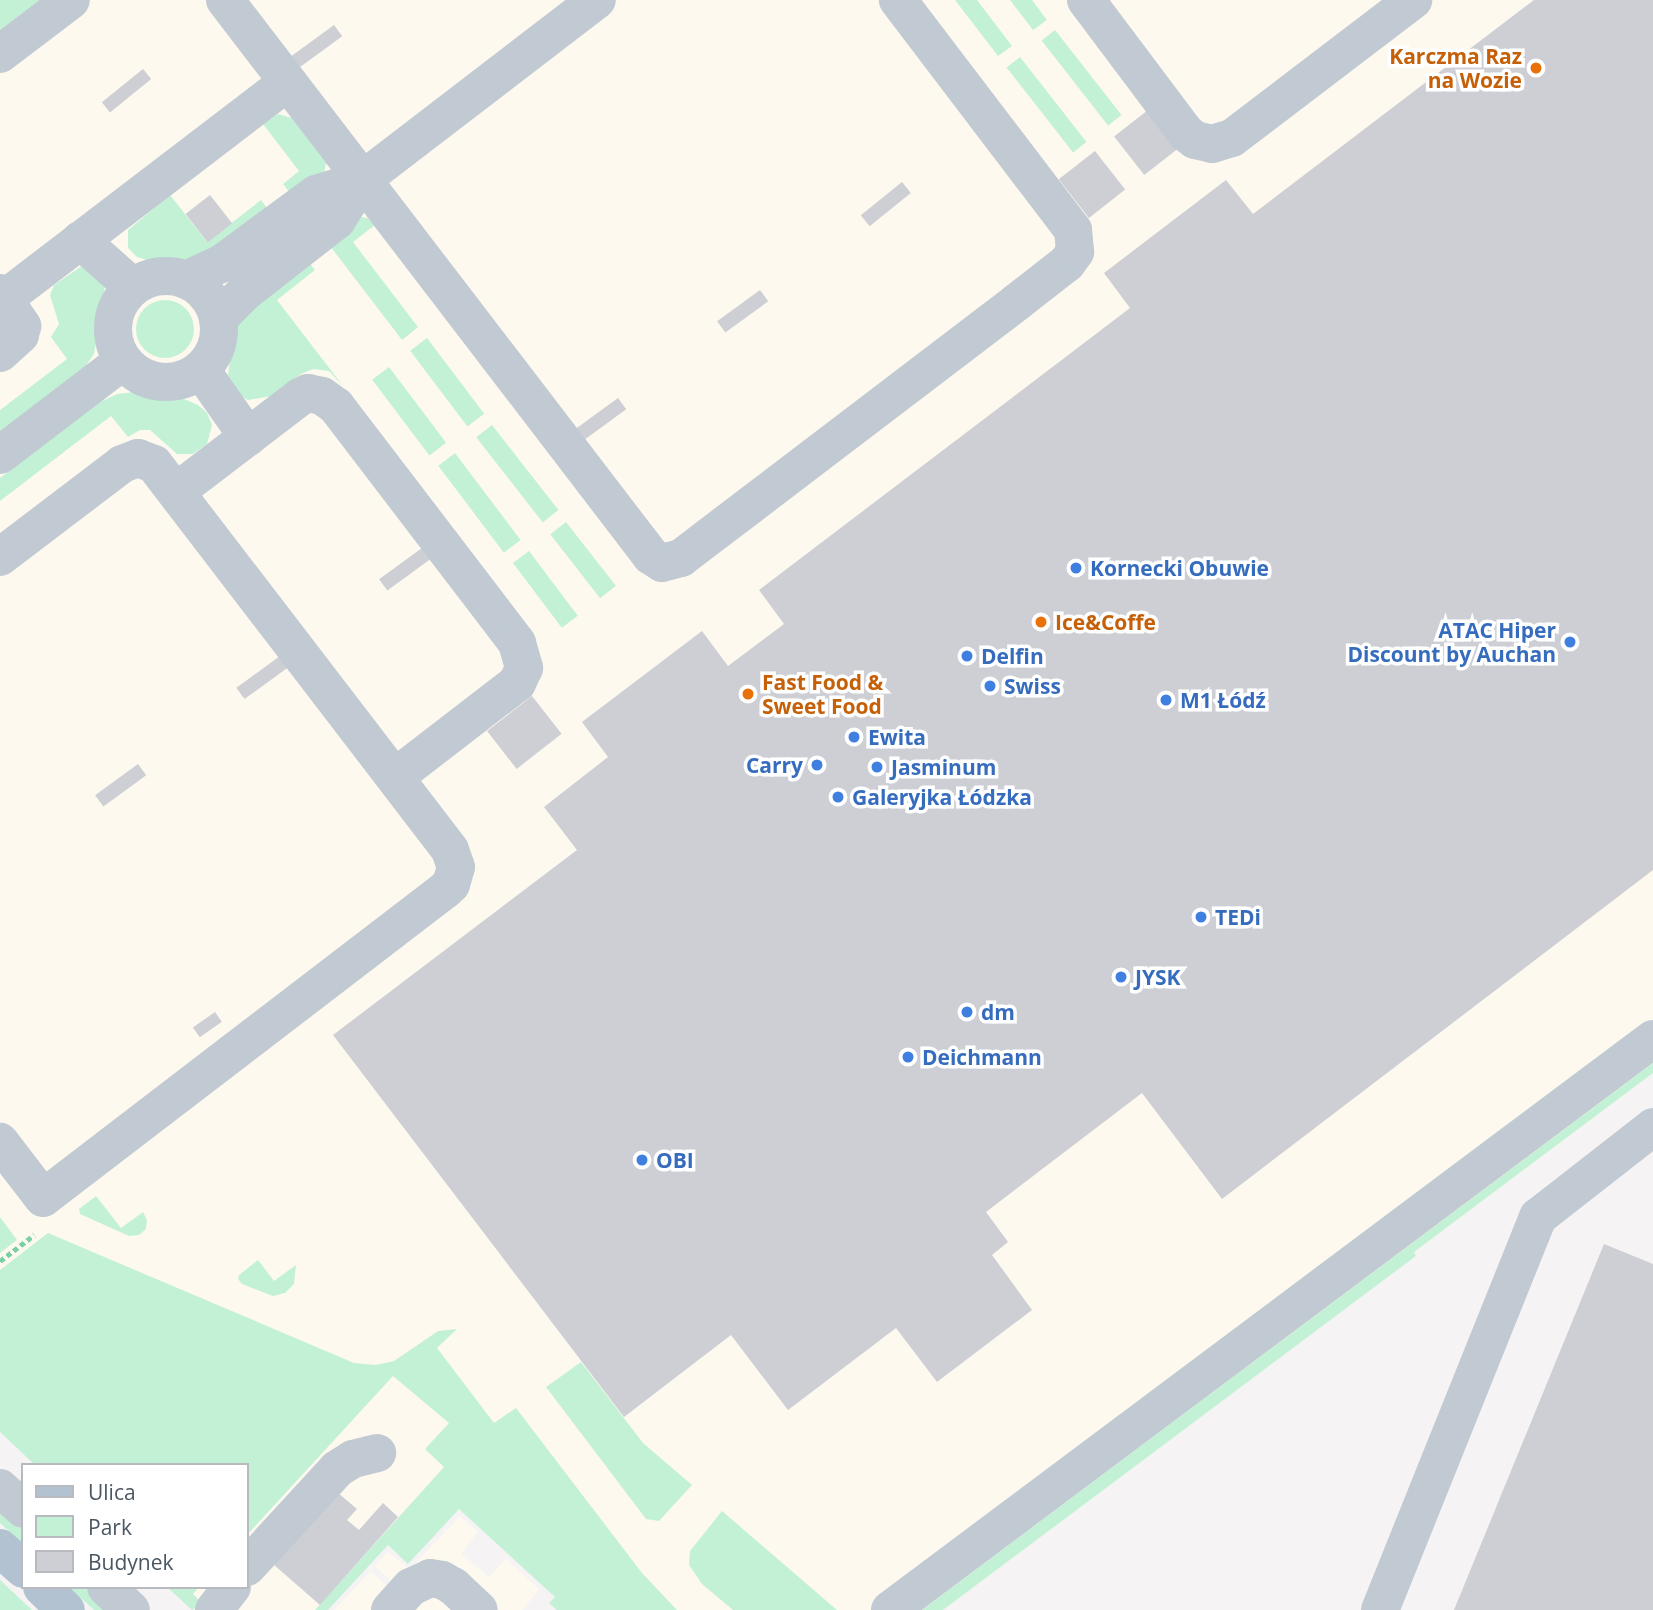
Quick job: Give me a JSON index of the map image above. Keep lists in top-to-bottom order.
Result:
{
  "places": [
    "Karczma Raz na Wozie",
    "Kornecki Obuwie",
    "Ice&Coffe",
    "ATAC Hiper Discount by Auchan",
    "Delfin",
    "Swiss",
    "Fast Food & Sweet Food",
    "M1 Łódź",
    "Ewita",
    "Carry",
    "Jasminum",
    "Galeryjka Łódzka",
    "TEDi",
    "JYSK",
    "dm",
    "Deichmann",
    "OBI"
  ],
  "legend": ["Ulica", "Park", "Budynek"]
}
